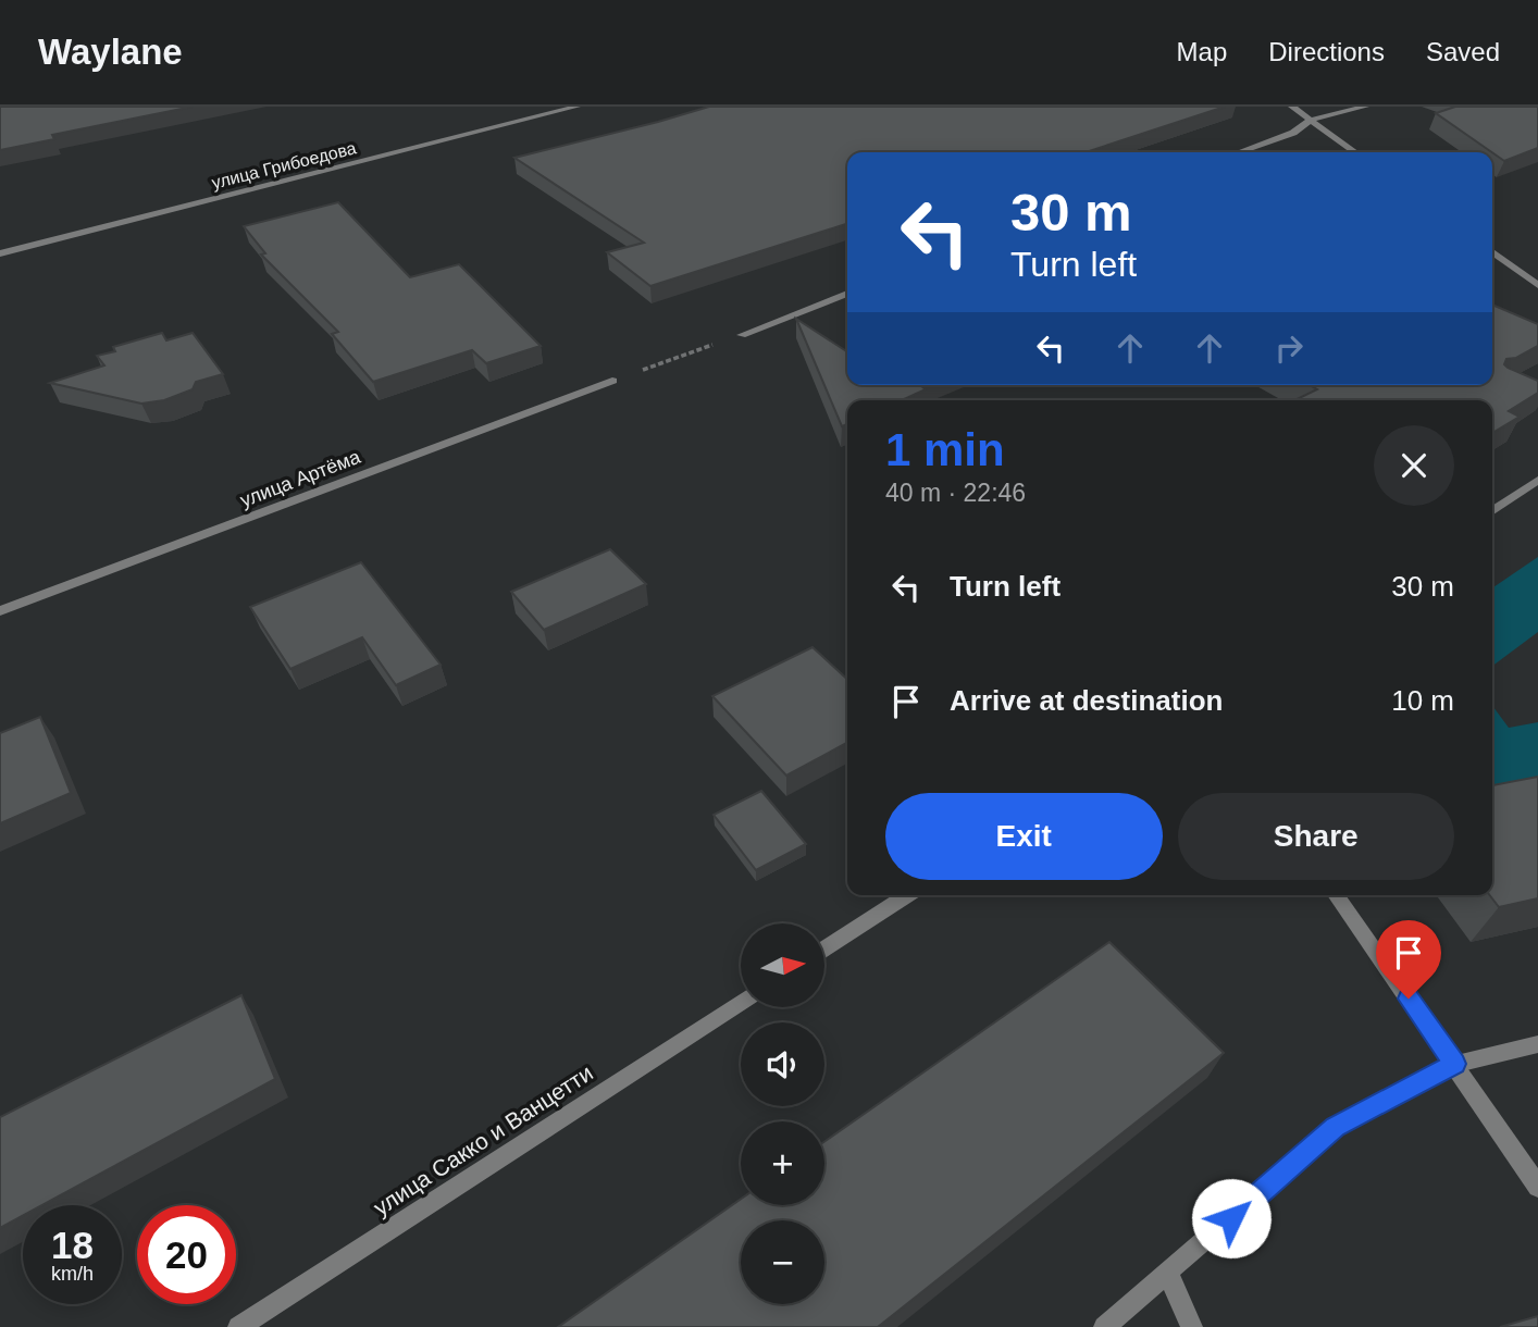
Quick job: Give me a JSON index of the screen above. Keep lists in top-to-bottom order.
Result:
{
  "streets": {
    "street": ["улица Грибоедова", "улица Артёма", "улица Сакко и Ванцетти"]
  },
  "north": "right",
  "page": {
    "header": "Waylane",
    "nav": ["Map", "Directions", "Saved"],
    "turn": ["30 m", "Turn left"],
    "heading": ["1 min", "40 m · 22:46"],
    "list": [
      {
        "name": "Turn left",
        "value": "30 m"
      },
      {
        "name": "Arrive at destination",
        "value": "10 m"
      }
    ],
    "buttons": ["Exit", "Share"],
    "map_buttons": ["+", "−"],
    "speed": "18 km/h",
    "limit": "20"
  }
}
